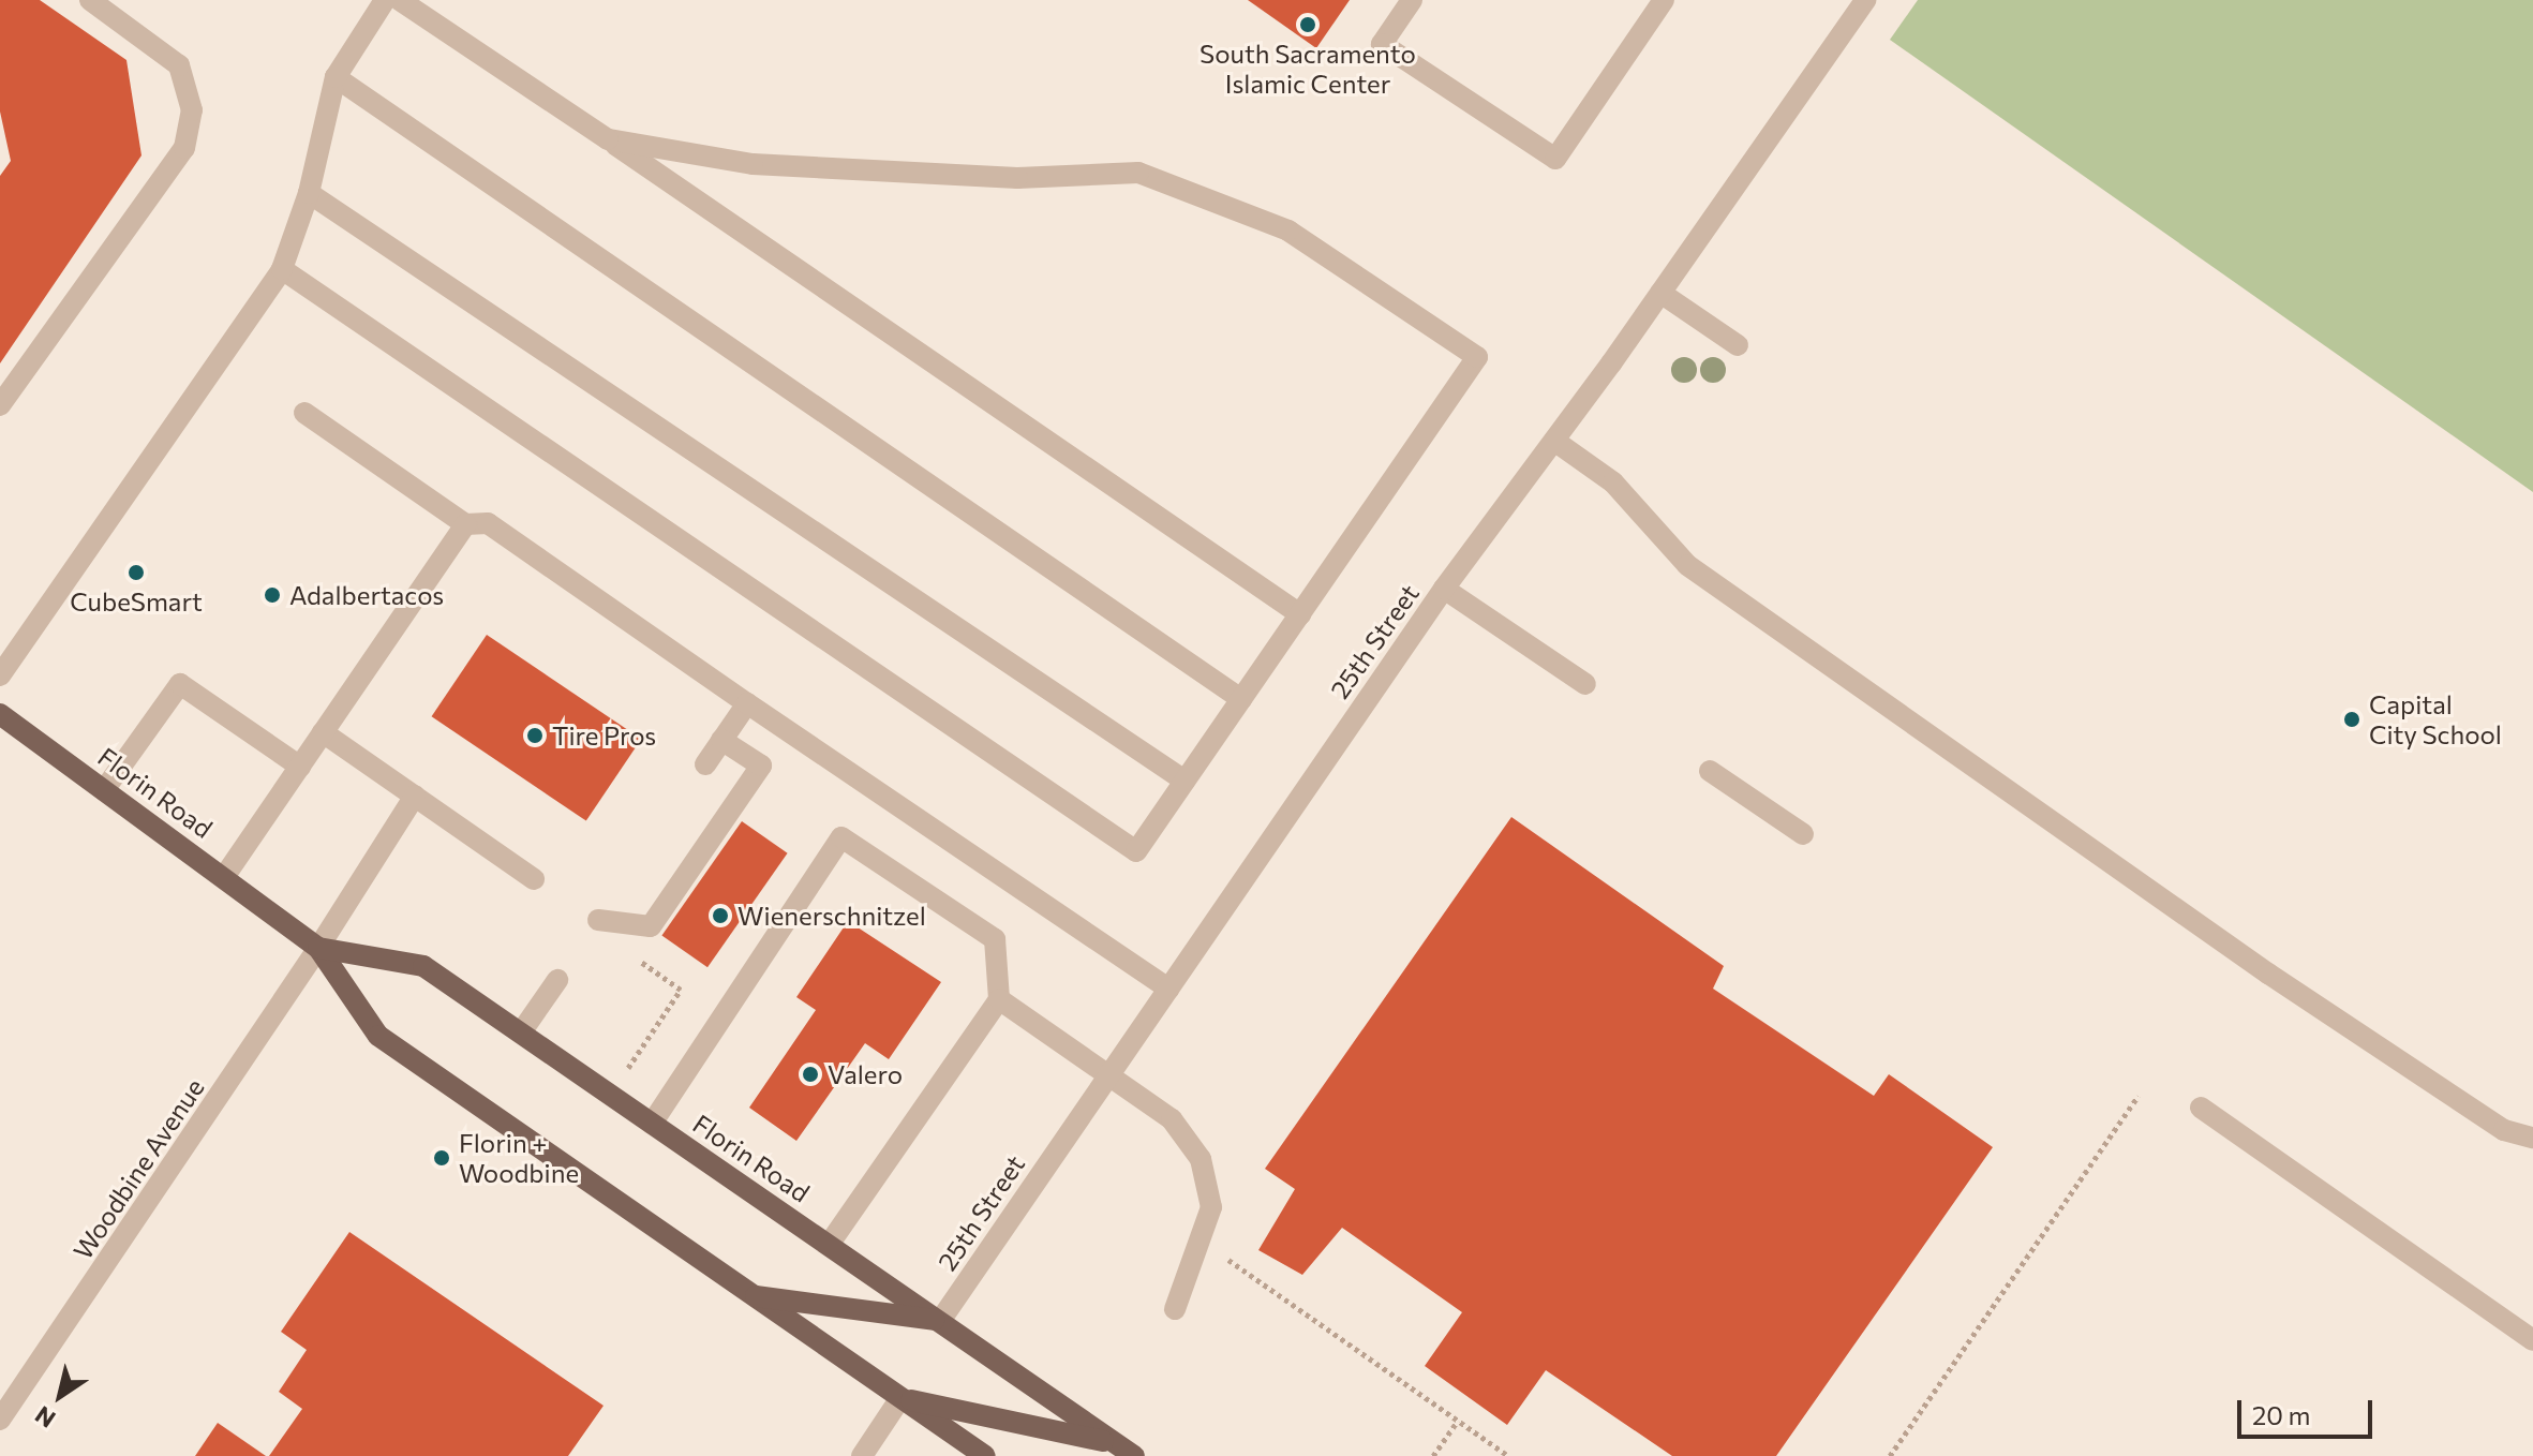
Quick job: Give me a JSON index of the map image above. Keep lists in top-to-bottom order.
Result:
{
  "streets": {
    "main road": ["Florin Road"],
    "street": ["25th Street", "Woodbine Avenue"]
  },
  "crossings": [
    ["25th Street", "Florin Road"],
    ["Florin Road", "Woodbine Avenue"]
  ],
  "places": [
    "South Sacramento Islamic Center",
    "CubeSmart",
    "Adalbertacos",
    "Capital City School",
    "Tire Pros",
    "Wienerschnitzel",
    "Valero",
    "Florin + Woodbine"
  ],
  "scale_bar": "20 m",
  "north": "bottom left"
}
